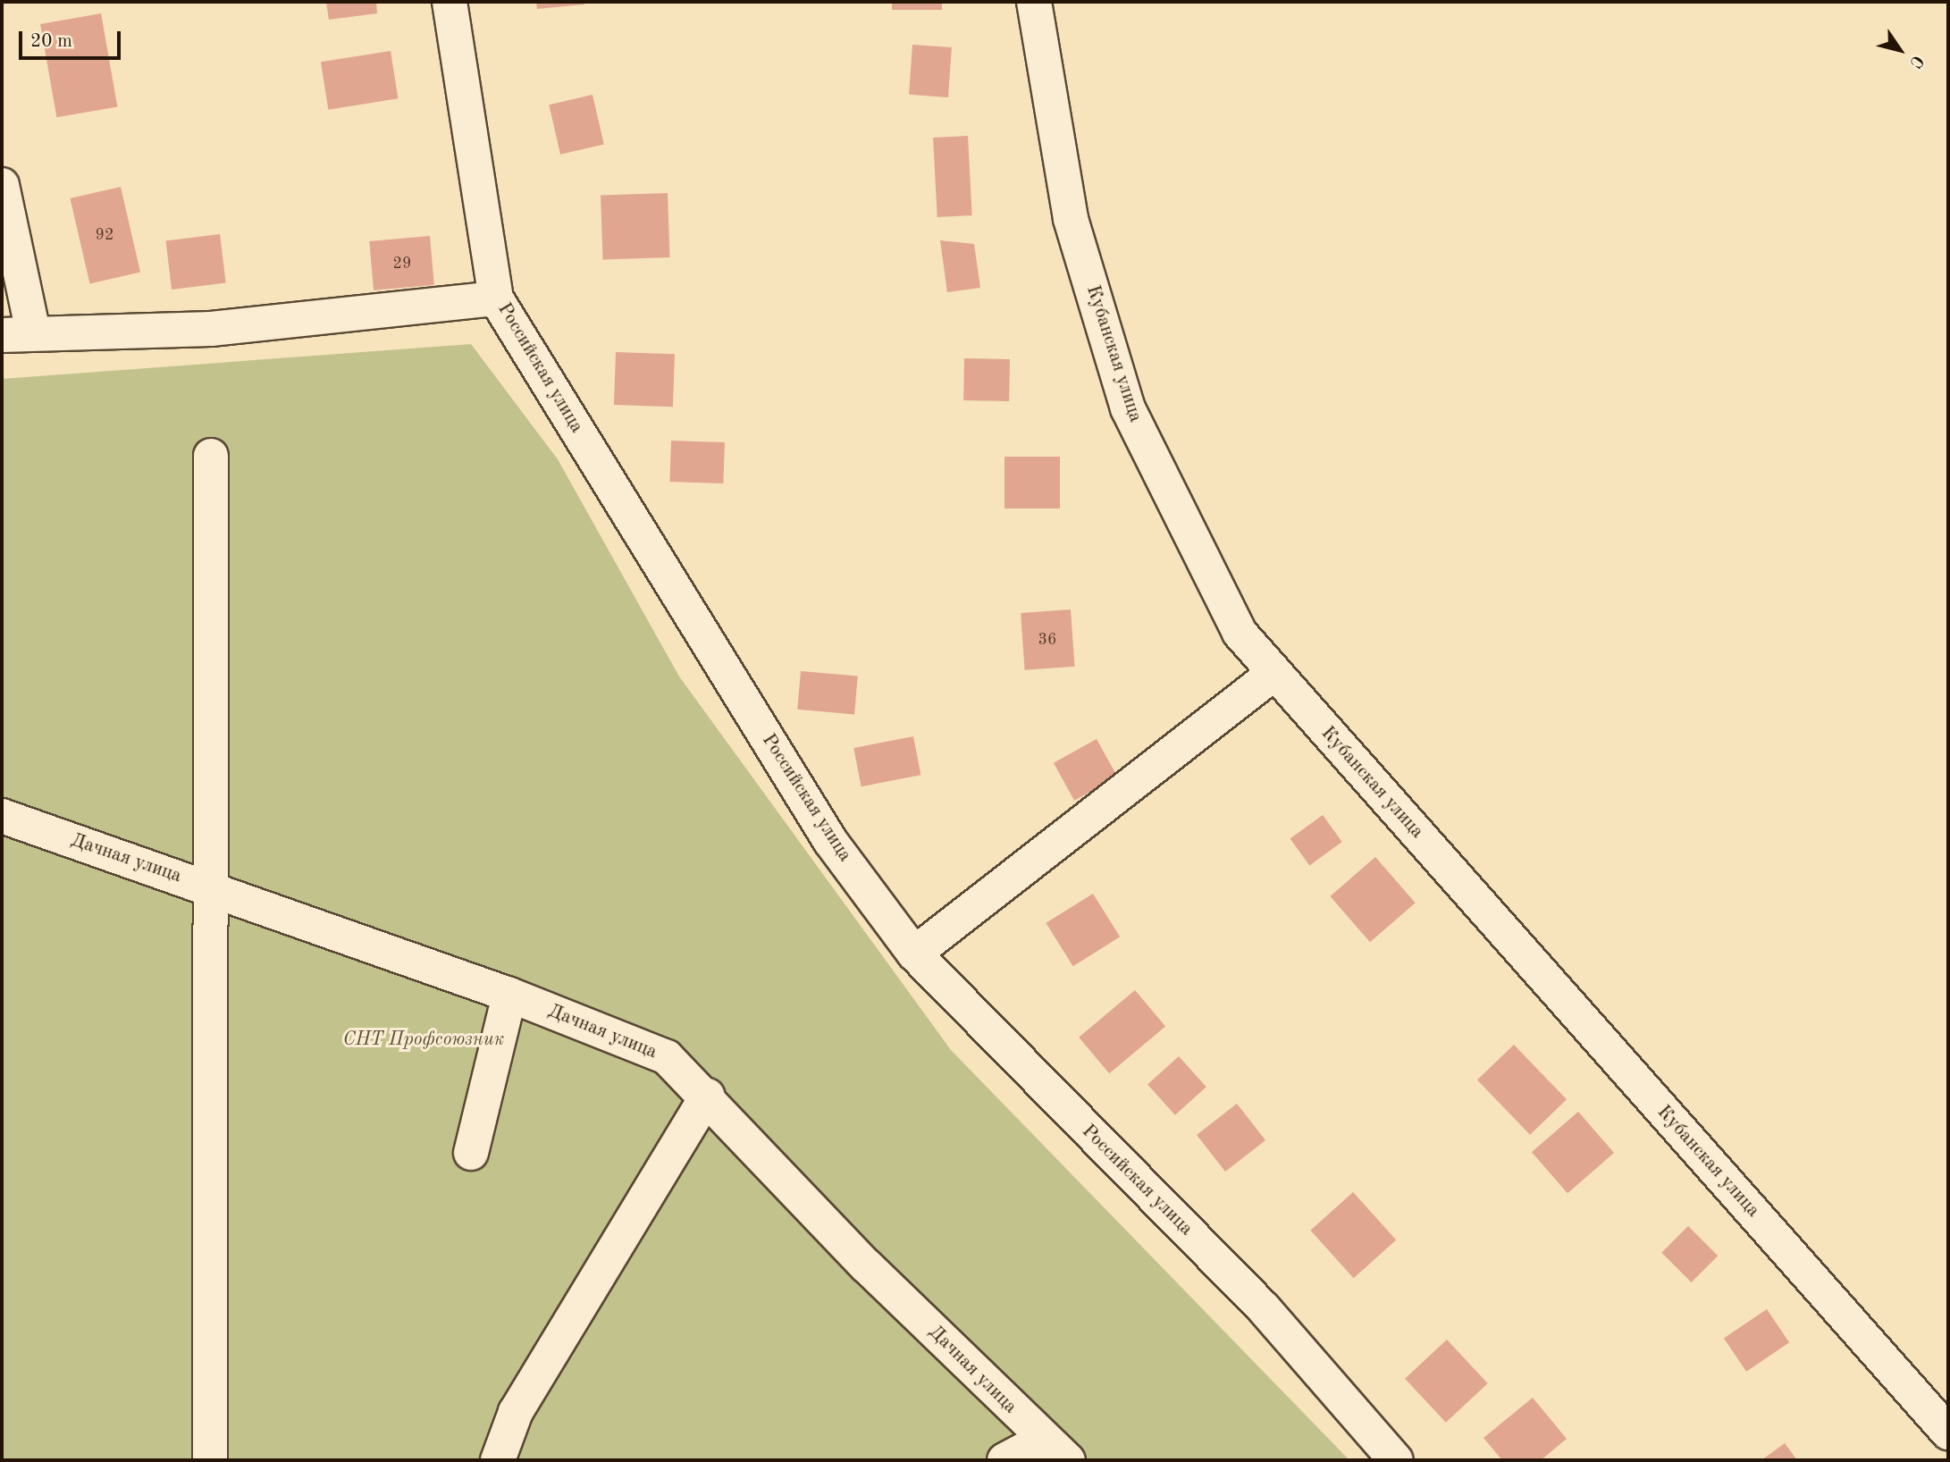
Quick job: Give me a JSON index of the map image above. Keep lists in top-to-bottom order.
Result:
{
  "streets": {
    "street": ["Кубанская улица", "Российская улица", "Дачная улица"]
  },
  "parks": ["СНТ Профсоюзник"],
  "house_numbers": ["92", "29", "36"],
  "scale_bar": "20 m",
  "north": "bottom right"
}
